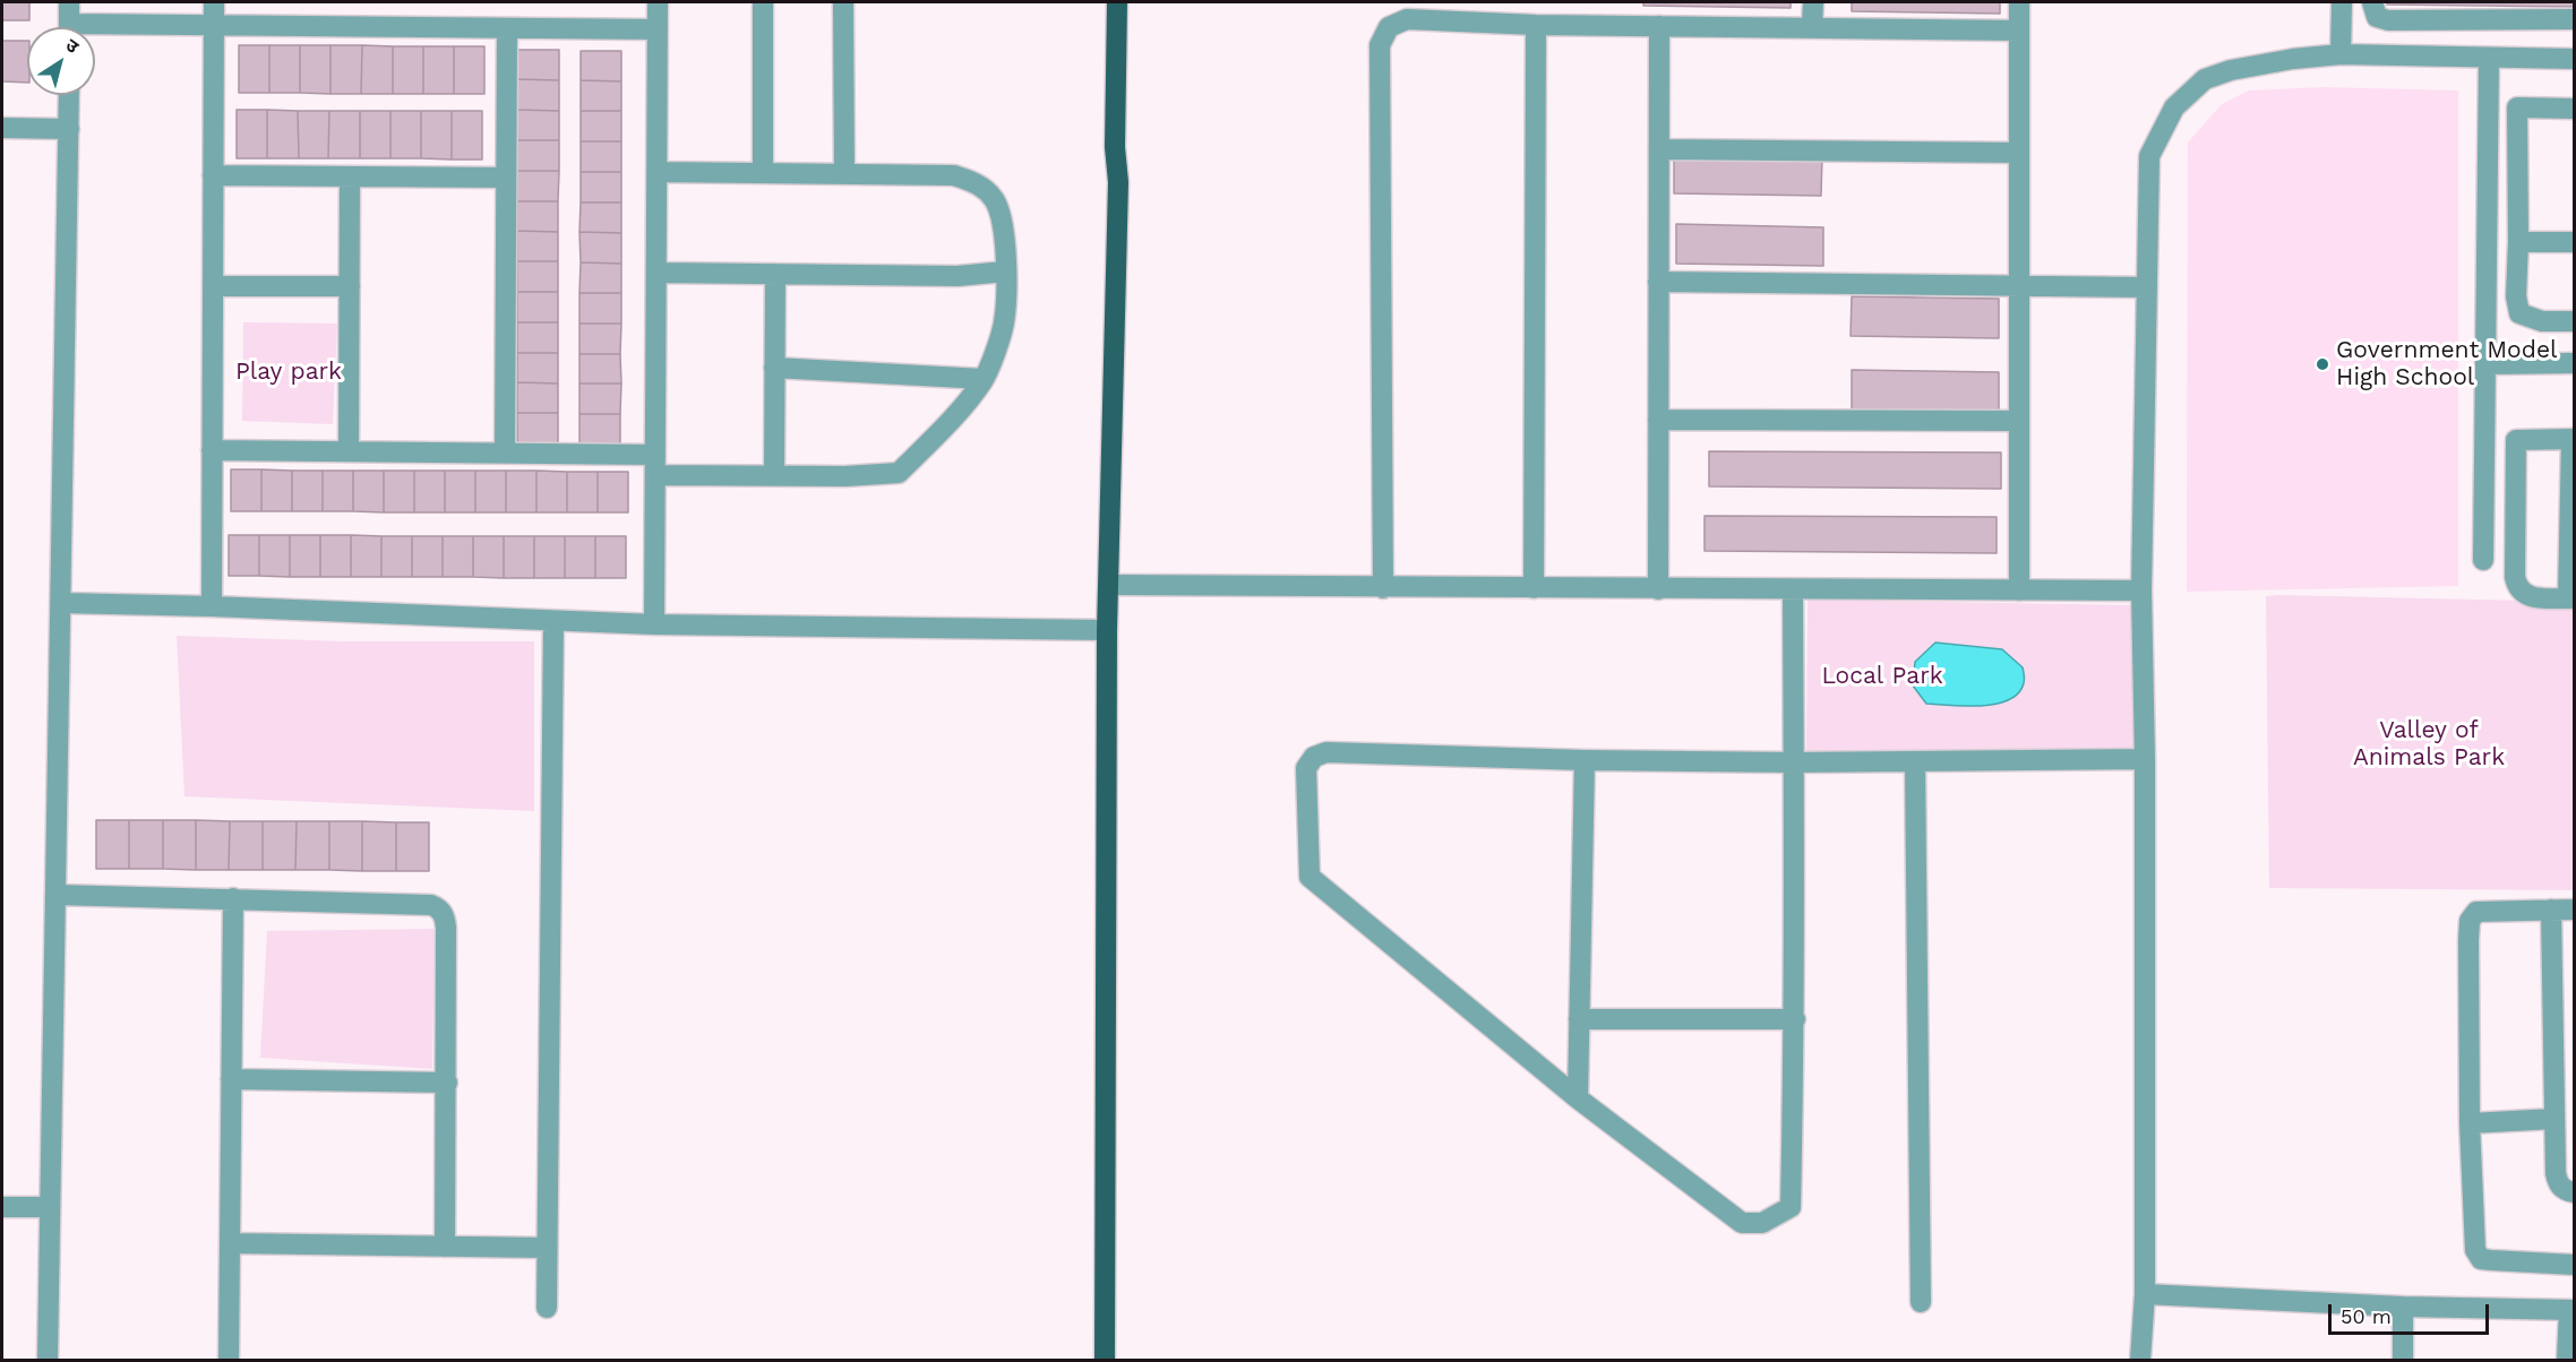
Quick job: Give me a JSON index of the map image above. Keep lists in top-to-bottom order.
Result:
{
  "parks": ["Play park", "Local Park", "Valley of Animals Park"],
  "places": ["Government Model High School"],
  "scale_bar": "50 m",
  "north": "top right"
}
